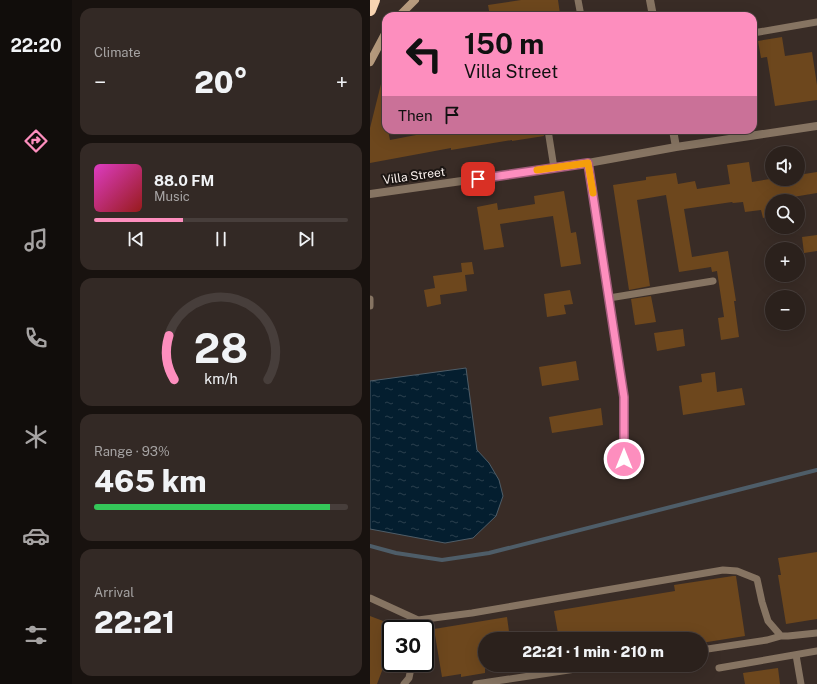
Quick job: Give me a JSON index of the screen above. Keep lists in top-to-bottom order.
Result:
{
  "streets": {
    "street": ["Villa Street"]
  },
  "page": {
    "tabs": "22:20",
    "tile": [
      "Climate",
      ["Range · 93%", "465 km"],
      ["Arrival", "22:21"]
    ],
    "turn": ["150 m", "Villa Street"],
    "heat": ["−", "20°", "+"],
    "then": "Then",
    "map_buttons": ["+", "−"],
    "song": ["88.0 FM", "Music"],
    "limit": "30",
    "trip": "22:21 · 1 min · 210 m",
    "gauge": ["28", "km/h"]
  }
}
